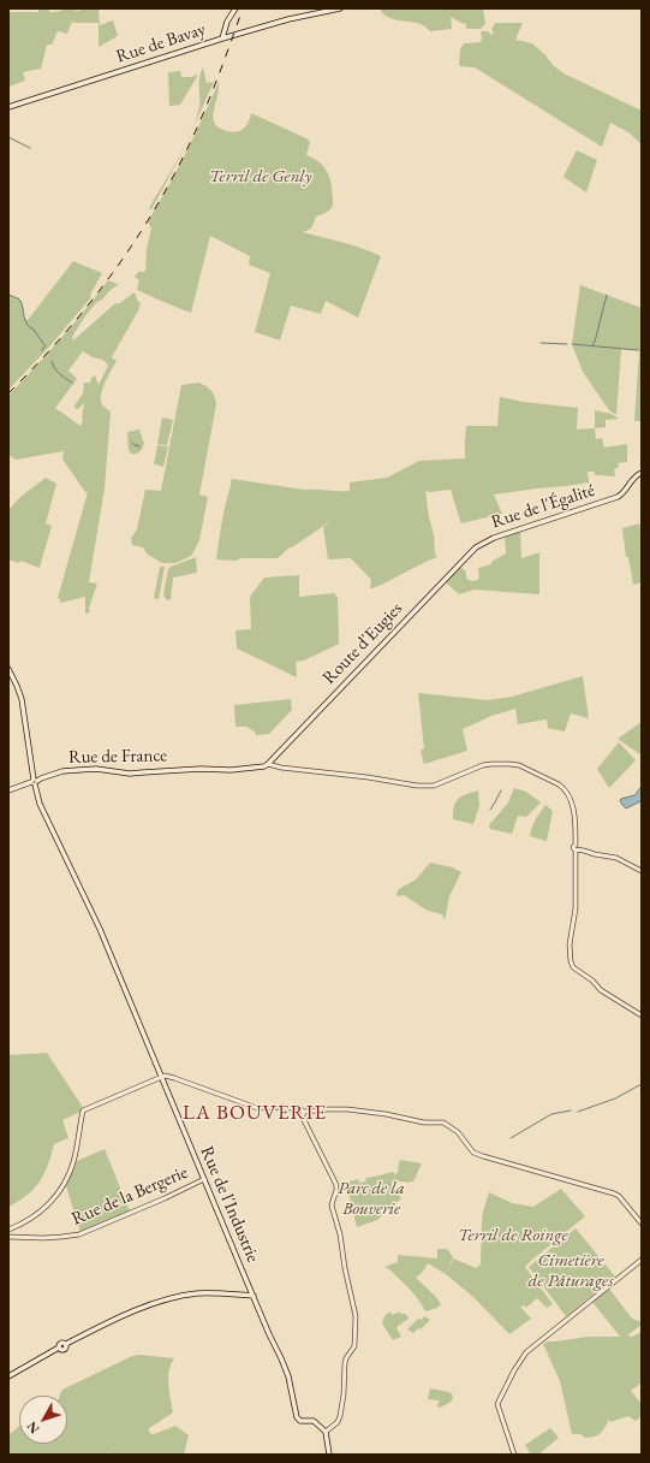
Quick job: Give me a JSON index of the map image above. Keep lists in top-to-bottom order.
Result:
{
  "streets": {
    "main road": [
      "Rue de Bavay",
      "Rue de l'Égalité",
      "Route d'Eugies",
      "Rue de France",
      "Rue de l'Industrie"
    ],
    "street": ["Rue de la Bergerie"]
  },
  "crossings": [
    ["Rue de l'Égalité", "Route d'Eugies"],
    ["Route d'Eugies", "Rue de France"],
    ["Rue de France", "Rue de l'Industrie"],
    ["Rue de la Bergerie", "Rue de l'Industrie"]
  ],
  "districts": ["LA BOUVERIE"],
  "parks": [
    "Terril de Genly",
    "Parc de la Bouverie",
    "Terril de Roinge",
    "Cimetière de Pâturages"
  ],
  "north": "bottom left"
}
